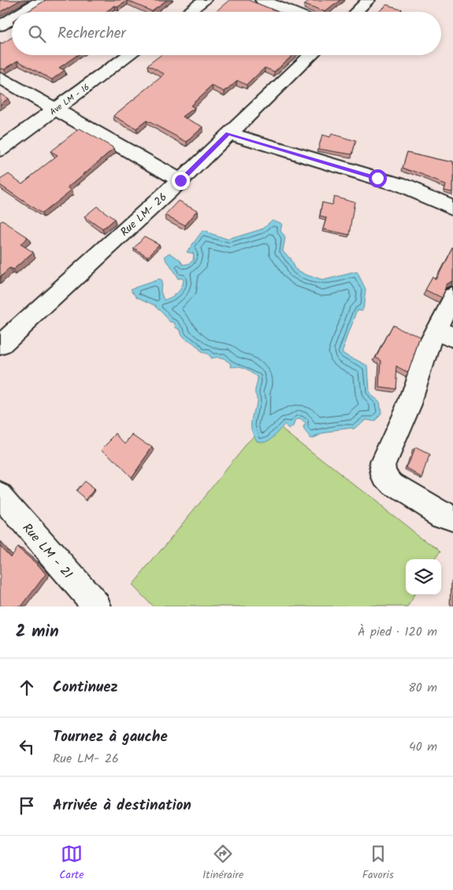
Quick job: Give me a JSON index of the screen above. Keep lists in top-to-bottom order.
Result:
{
  "streets": {
    "street": ["Ave LM - 16", "Rue LM- 26", "Rue LM - 21"]
  },
  "page": {
    "search": "Rechercher",
    "heading": ["2 min", "À pied · 120 m"],
    "list": [
      ["Continuez", "80 m"],
      ["Tournez à gauche", "Rue LM- 26", "40 m"],
      "Arrivée à destination"
    ],
    "nav": ["Carte", "Itinéraire", "Favoris"]
  }
}
